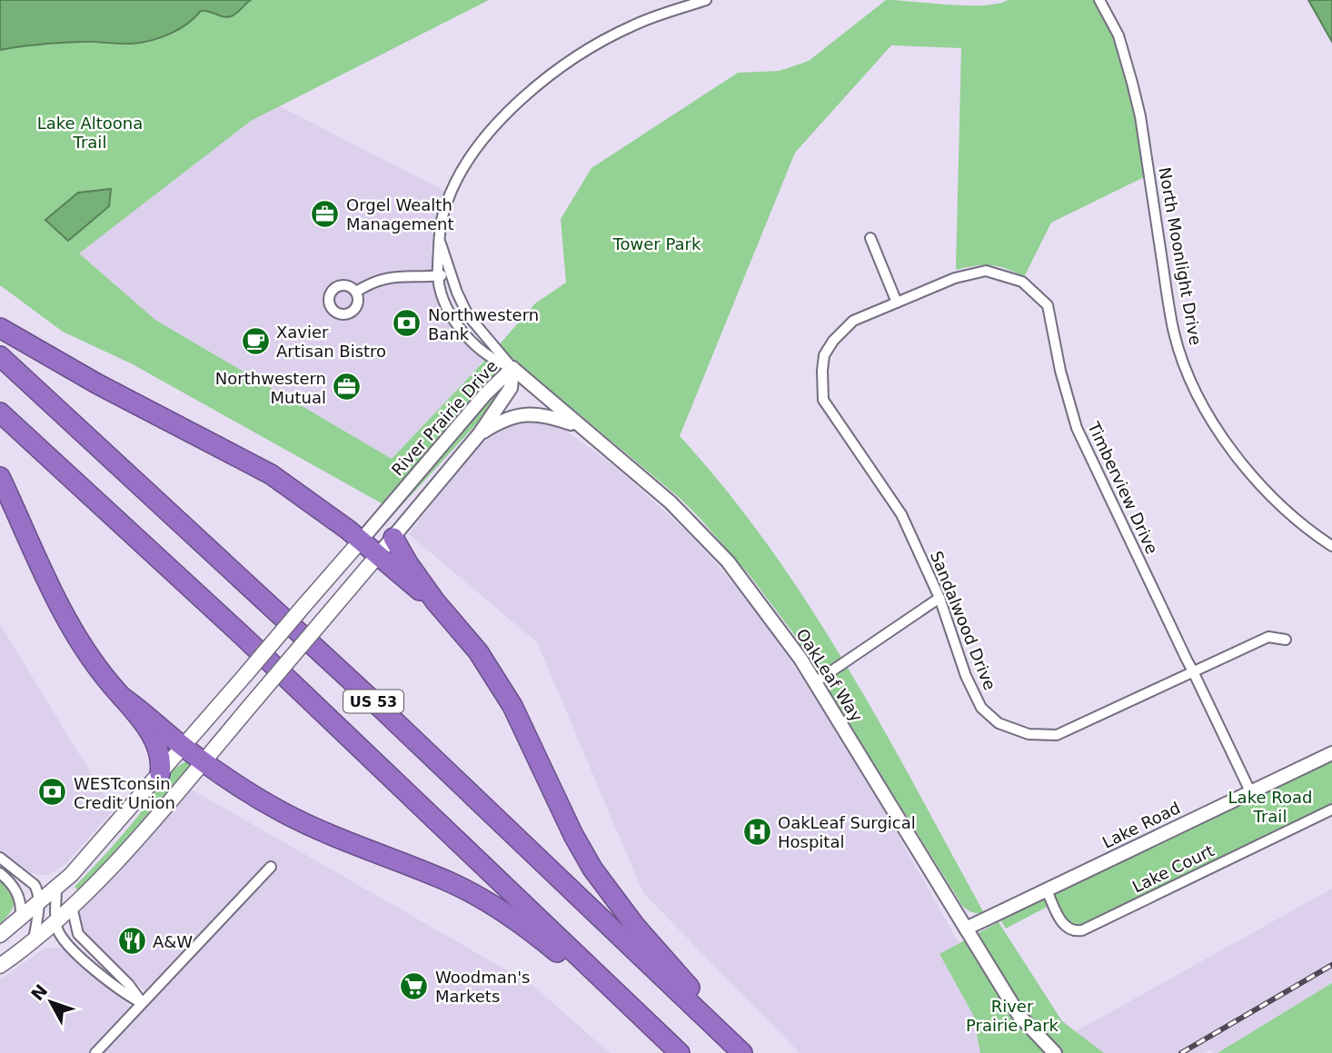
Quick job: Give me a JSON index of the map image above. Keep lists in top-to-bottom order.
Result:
{
  "streets": {
    "highway": ["US 53"],
    "main road": ["River Prairie Drive"],
    "street": [
      "North Moonlight Drive",
      "Timberview Drive",
      "Sandalwood Drive",
      "OakLeaf Way",
      "Lake Road",
      "Lake Court"
    ]
  },
  "crossings": [
    ["River Prairie Drive", "OakLeaf Way"],
    ["Timberview Drive", "Sandalwood Drive"],
    ["Timberview Drive", "Lake Road"],
    ["OakLeaf Way", "Lake Road"],
    ["Lake Road", "Lake Court"]
  ],
  "parks": [
    "Lake Altoona Trail",
    "Tower Park",
    "Lake Road Trail",
    "River Prairie Park"
  ],
  "places": {
    "office": ["Orgel Wealth Management", "Northwestern Mutual"],
    "bank": ["Northwestern Bank", "WESTconsin Credit Union"],
    "cafe": ["Xavier Artisan Bistro"],
    "hospital": ["OakLeaf Surgical Hospital"],
    "restaurant": ["A&W"],
    "supermarket": ["Woodman's Markets"]
  },
  "north": "top left"
}
